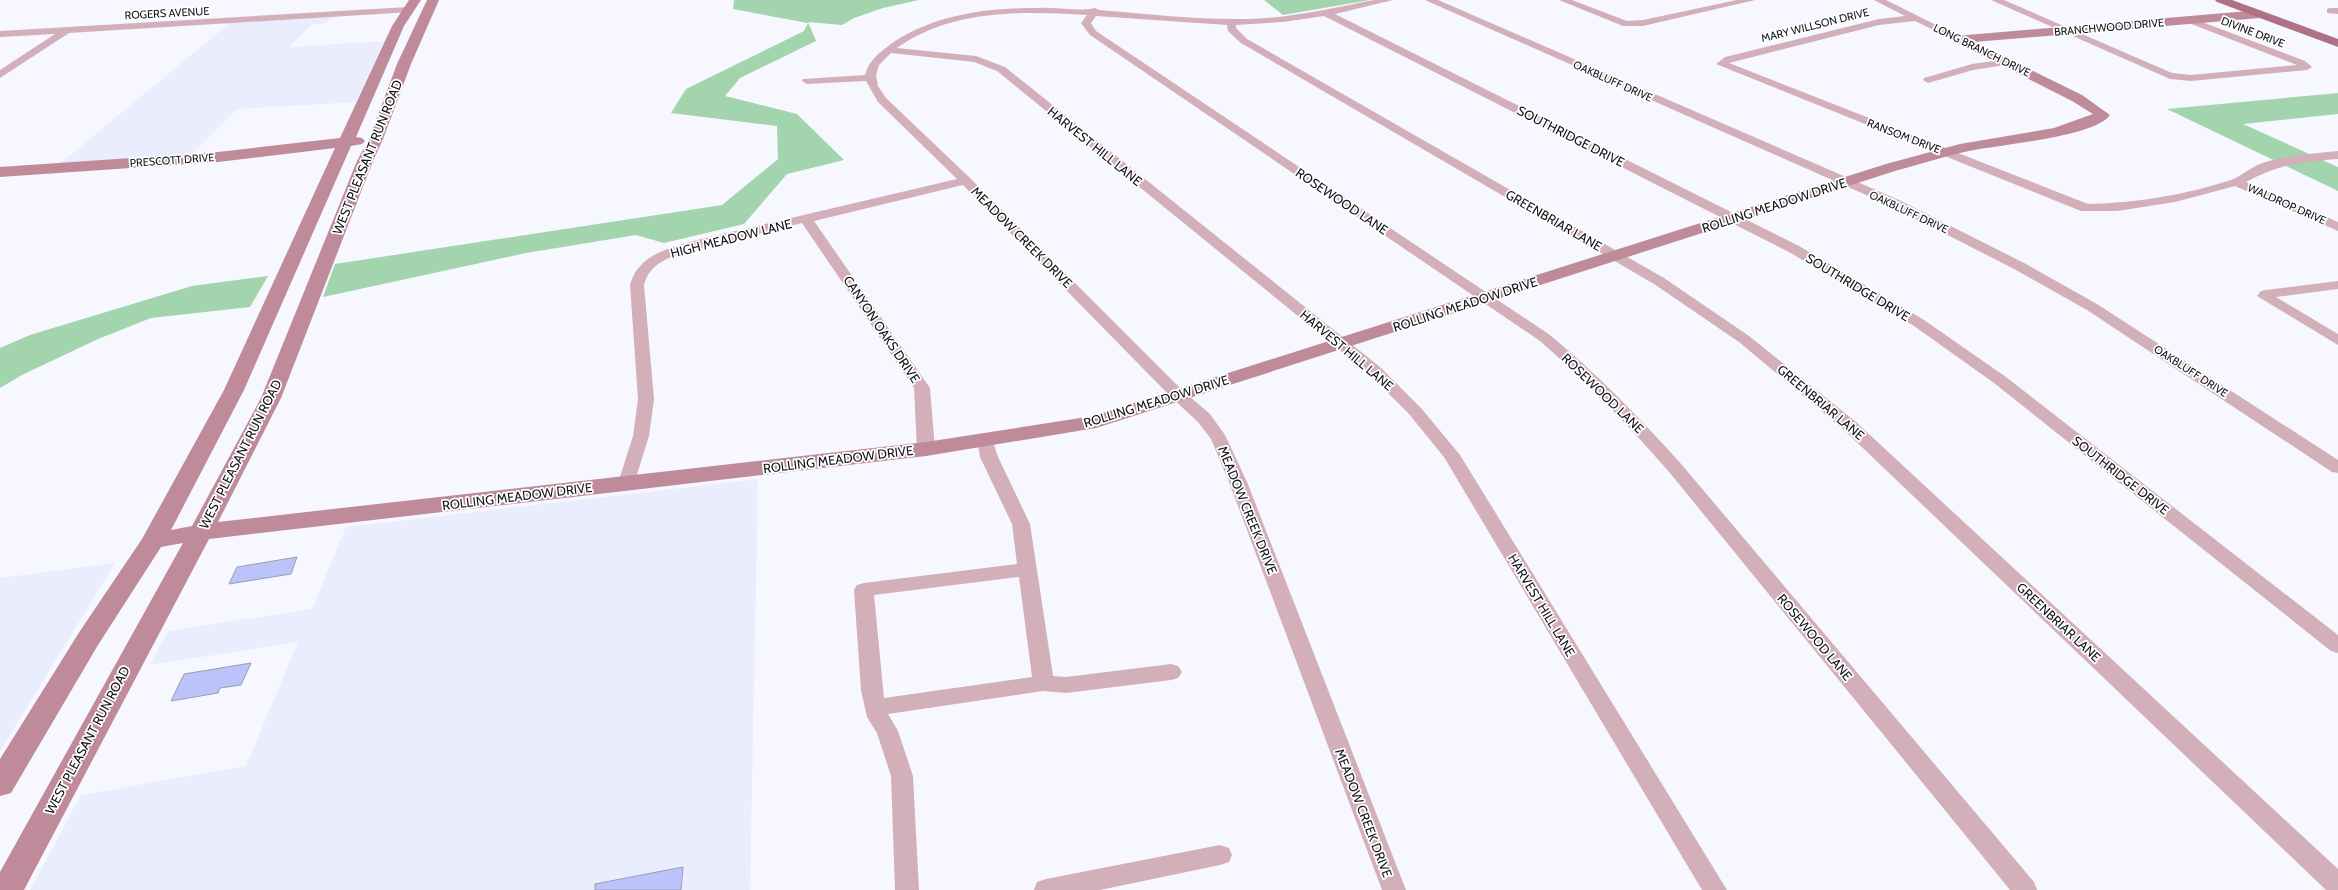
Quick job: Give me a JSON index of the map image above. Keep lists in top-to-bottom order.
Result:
{
  "streets": {
    "street": [
      "ROGERS AVENUE",
      "MARY WILLSON DRIVE",
      "BRANCHWOOD DRIVE",
      "DIVINE DRIVE",
      "LONG BRANCH DRIVE",
      "OAKBLUFF DRIVE",
      "SOUTHRIDGE DRIVE",
      "RANSOM DRIVE",
      "HARVEST HILL LANE",
      "WEST PLEASANT RUN ROAD",
      "PRESCOTT DRIVE",
      "ROSEWOOD LANE",
      "WALDROP DRIVE",
      "ROLLING MEADOW DRIVE",
      "GREENBRIAR LANE",
      "MEADOW CREEK DRIVE",
      "HIGH MEADOW LANE",
      "CANYON OAKS DRIVE"
    ]
  },
  "crossings": [
    ["ROGERS AVENUE", "WEST PLEASANT RUN ROAD"],
    ["MARY WILLSON DRIVE", "LONG BRANCH DRIVE"],
    ["MARY WILLSON DRIVE", "RANSOM DRIVE"],
    ["BRANCHWOOD DRIVE", "DIVINE DRIVE"],
    ["BRANCHWOOD DRIVE", "LONG BRANCH DRIVE"],
    ["LONG BRANCH DRIVE", "ROLLING MEADOW DRIVE"],
    ["OAKBLUFF DRIVE", "ROLLING MEADOW DRIVE"],
    ["SOUTHRIDGE DRIVE", "ROLLING MEADOW DRIVE"],
    ["RANSOM DRIVE", "WALDROP DRIVE"],
    ["RANSOM DRIVE", "ROLLING MEADOW DRIVE"],
    ["HARVEST HILL LANE", "ROLLING MEADOW DRIVE"],
    ["WEST PLEASANT RUN ROAD", "PRESCOTT DRIVE"],
    ["WEST PLEASANT RUN ROAD", "ROLLING MEADOW DRIVE"],
    ["ROSEWOOD LANE", "ROLLING MEADOW DRIVE"],
    ["ROLLING MEADOW DRIVE", "GREENBRIAR LANE"],
    ["ROLLING MEADOW DRIVE", "MEADOW CREEK DRIVE"],
    ["ROLLING MEADOW DRIVE", "HIGH MEADOW LANE"],
    ["ROLLING MEADOW DRIVE", "CANYON OAKS DRIVE"],
    ["MEADOW CREEK DRIVE", "HIGH MEADOW LANE"],
    ["HIGH MEADOW LANE", "CANYON OAKS DRIVE"]
  ]
}
